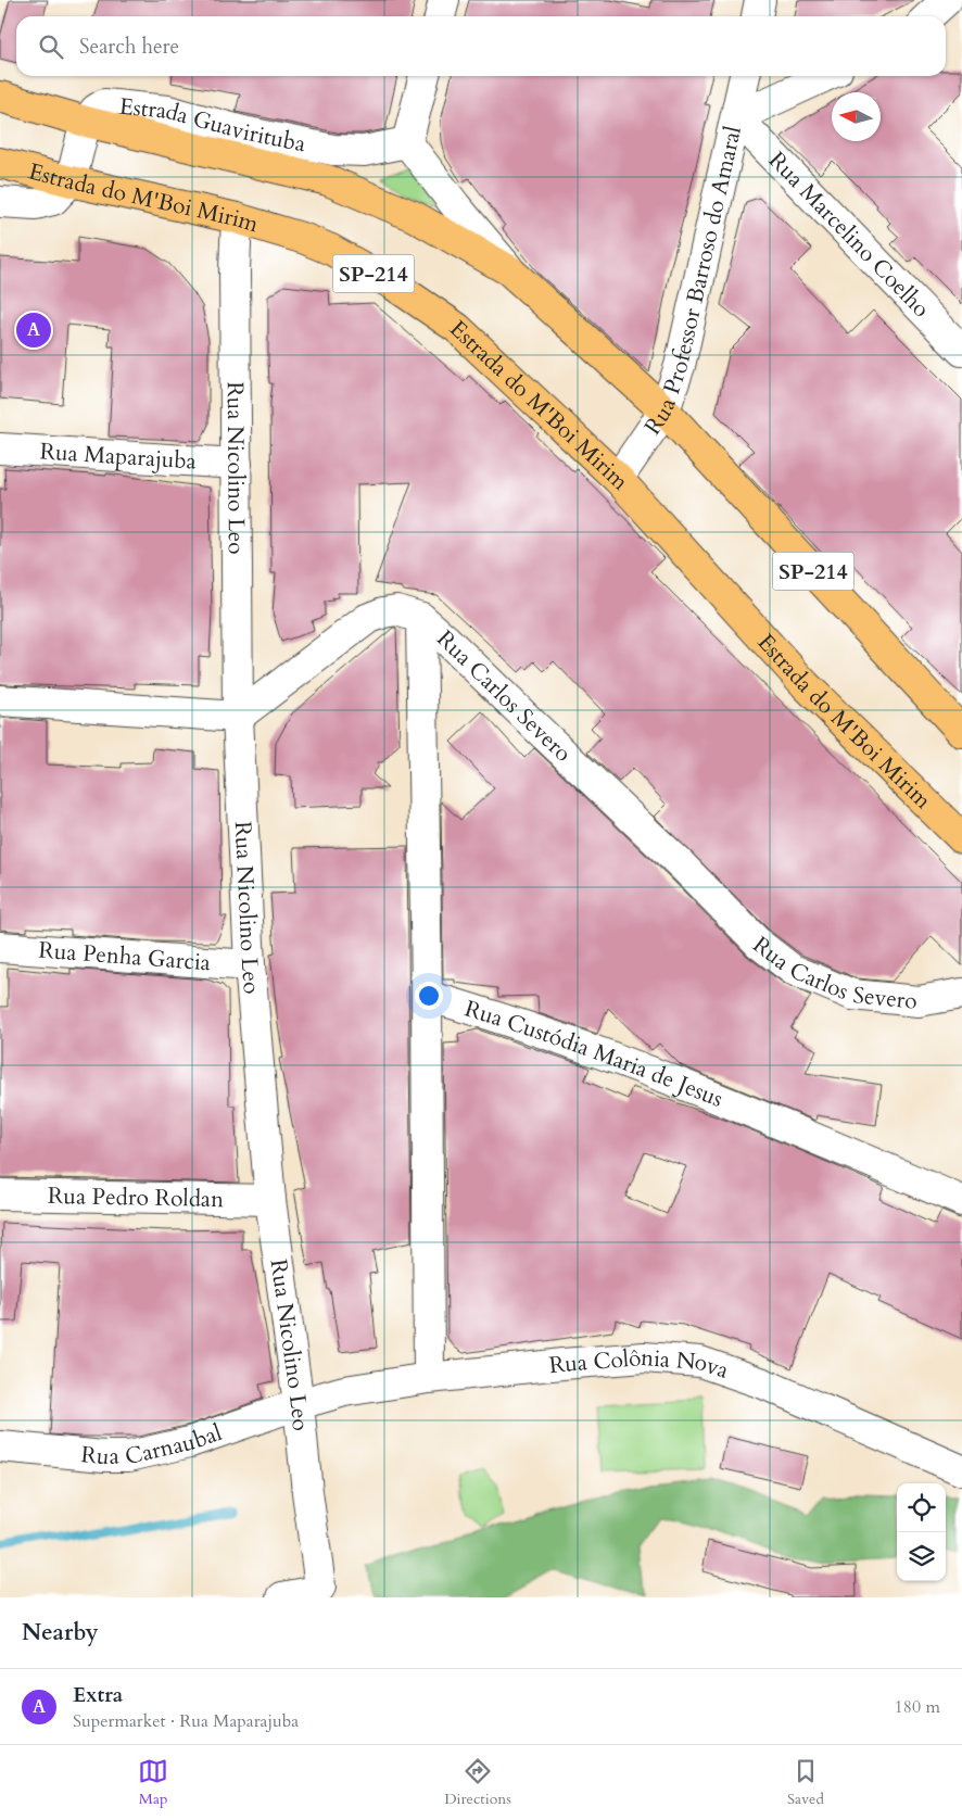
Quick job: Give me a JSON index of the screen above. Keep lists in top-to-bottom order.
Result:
{
  "streets": {
    "main road": ["Estrada do M'Boi Mirim", "SP-214"],
    "street": [
      "Estrada Guavirituba",
      "Rua Marcelino Coelho",
      "Rua Professor Barroso do Amaral",
      "Rua Maparajuba",
      "Rua Nicolino Leo",
      "Rua Carlos Severo",
      "Rua Penha Garcia",
      "Rua Custódia Maria de Jesus",
      "Rua Pedro Roldan",
      "Rua Colônia Nova",
      "Rua Carnaubal"
    ]
  },
  "crossings": [
    ["Estrada Guavirituba", "Estrada do M'Boi Mirim"],
    ["Estrada Guavirituba", "SP-214"],
    ["Estrada do M'Boi Mirim", "Rua Professor Barroso do Amaral"],
    ["Estrada do M'Boi Mirim", "Rua Nicolino Leo"],
    ["Rua Marcelino Coelho", "Rua Professor Barroso do Amaral"],
    ["SP-214", "Rua Professor Barroso do Amaral"],
    ["Rua Maparajuba", "Rua Nicolino Leo"],
    ["Rua Nicolino Leo", "Rua Carlos Severo"],
    ["Rua Nicolino Leo", "Rua Penha Garcia"],
    ["Rua Nicolino Leo", "Rua Pedro Roldan"],
    ["Rua Nicolino Leo", "Rua Colônia Nova"],
    ["Rua Nicolino Leo", "Rua Carnaubal"],
    ["Rua Custódia Maria de Jesus", "Rua Colônia Nova"],
    ["Rua Colônia Nova", "Rua Carnaubal"]
  ],
  "north": "left",
  "page": {
    "search": "Search here",
    "pins": "A",
    "heading": "Nearby",
    "list": [
      {
        "mark": "A",
        "name": "Extra",
        "note": "Supermarket · Rua Maparajuba",
        "value": "180 m"
      }
    ],
    "nav": ["Map", "Directions", "Saved"]
  }
}
